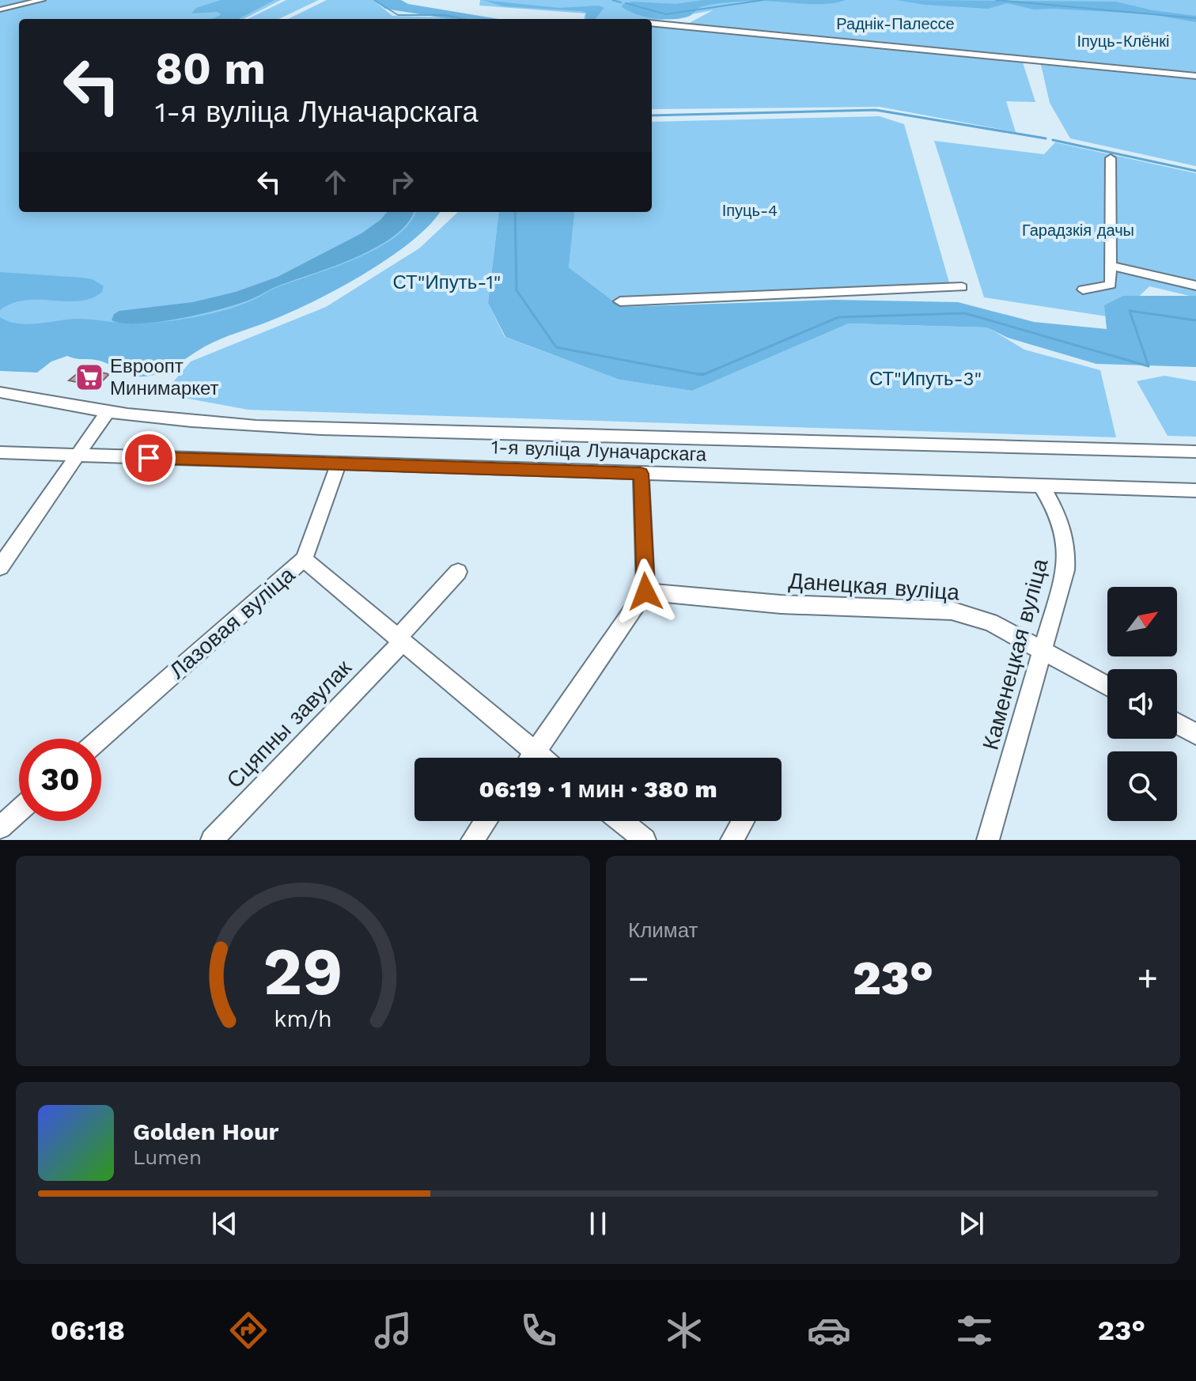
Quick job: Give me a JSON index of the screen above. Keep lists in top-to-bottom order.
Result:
{
  "streets": {
    "street": [
      "1-я вуліца Луначарскага",
      "Данецкая вуліца",
      "Лазовая вуліца",
      "Каменецкая вуліца",
      "Сцяпны завулак"
    ]
  },
  "crossings": [
    ["1-я вуліца Луначарскага", "Лазовая вуліца"],
    ["1-я вуліца Луначарскага", "Каменецкая вуліца"],
    ["Данецкая вуліца", "Каменецкая вуліца"]
  ],
  "parks": [
    "Раднік-Палессе",
    "Іпуць-Клёнкі",
    "Іпуць-4",
    "Гарадзкія дачы",
    "СТ\"Ипуть-1\"",
    "СТ\"Ипуть-3\""
  ],
  "places": {
    "supermarket": ["Евроопт Минимаркет"]
  },
  "north": "top right",
  "page": {
    "turn": ["80 m", "1-я вуліца Луначарскага"],
    "limit": "30",
    "trip": "06:19 · 1 мин · 380 m",
    "tile": "Климат",
    "heat": ["−", "23°", "+"],
    "song": ["Golden Hour", "Lumen"],
    "tabs": ["06:18", "23°"],
    "gauge": ["29", "km/h"]
  }
}
